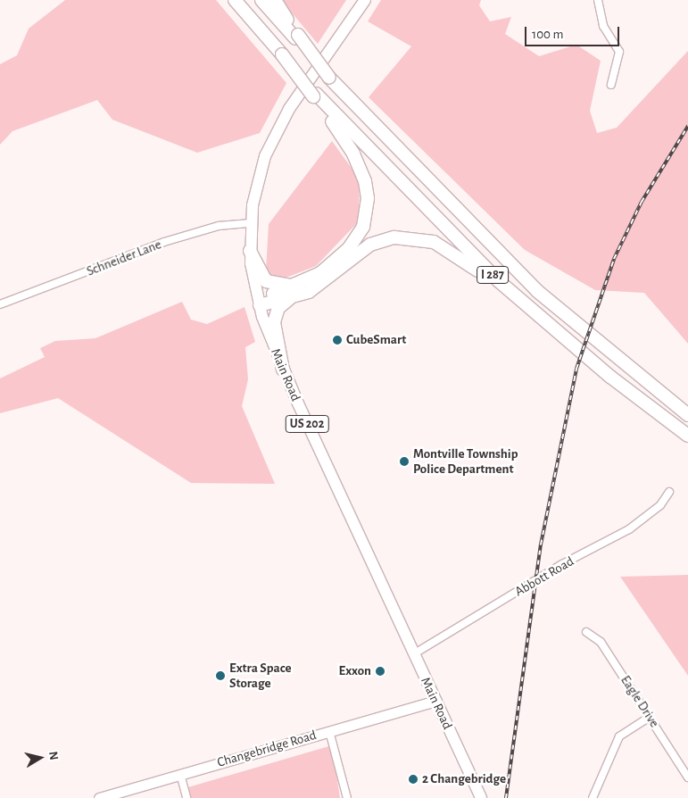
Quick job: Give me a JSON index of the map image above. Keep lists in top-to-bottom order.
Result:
{
  "streets": {
    "highway": ["I 287"],
    "main road": ["Main Road", "US 202", "Changebridge Road"],
    "street": ["Schneider Lane", "Abbott Road", "Eagle Drive"]
  },
  "crossings": [
    ["Schneider Lane", "Main Road"],
    ["Main Road", "Abbott Road"],
    ["Main Road", "Changebridge Road"]
  ],
  "places": [
    "CubeSmart",
    "Montville Township Police Department",
    "Exxon",
    "Extra Space Storage",
    "2 Changebridge"
  ],
  "scale_bar": "100 m",
  "north": "right"
}
